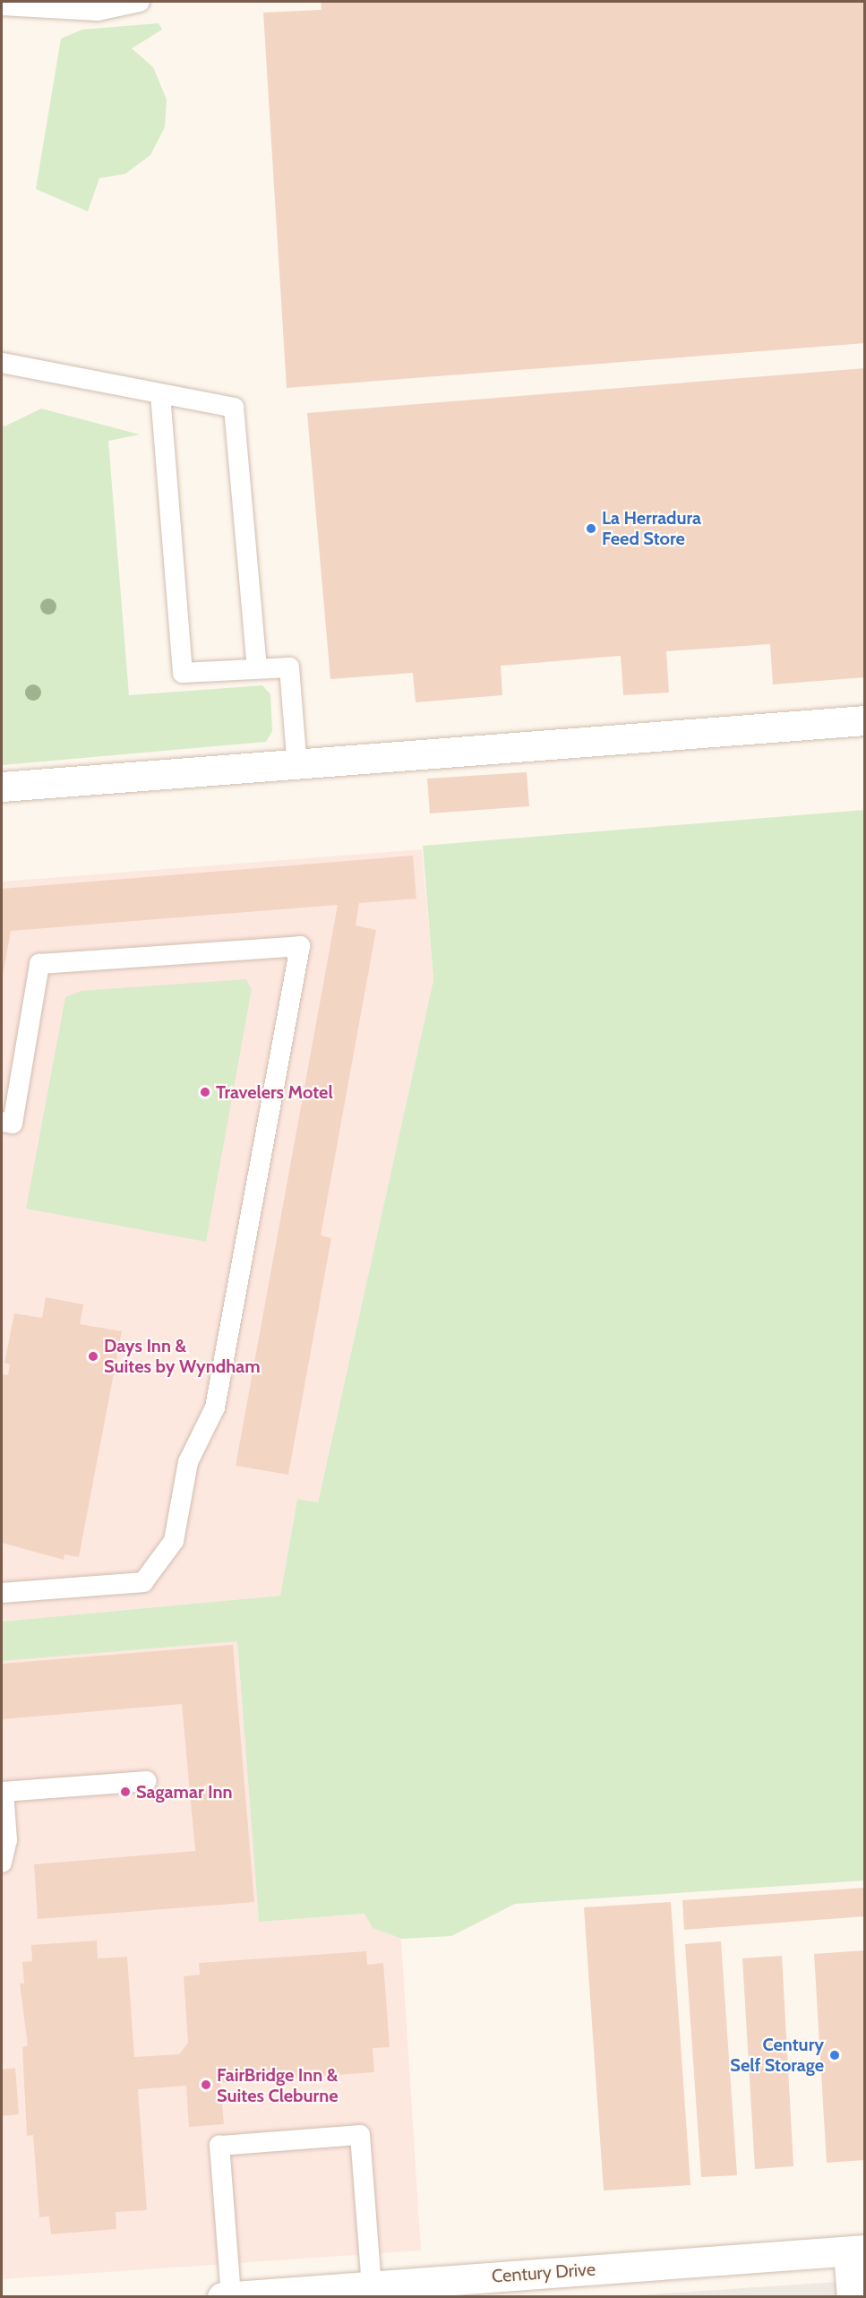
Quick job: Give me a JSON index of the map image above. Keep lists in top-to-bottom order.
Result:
{
  "streets": {
    "street": ["Century Drive"]
  },
  "places": [
    "La Herradura Feed Store",
    "Travelers Motel",
    "Days Inn & Suites by Wyndham",
    "Sagamar Inn",
    "Century Self Storage",
    "FairBridge Inn & Suites Cleburne"
  ]
}
